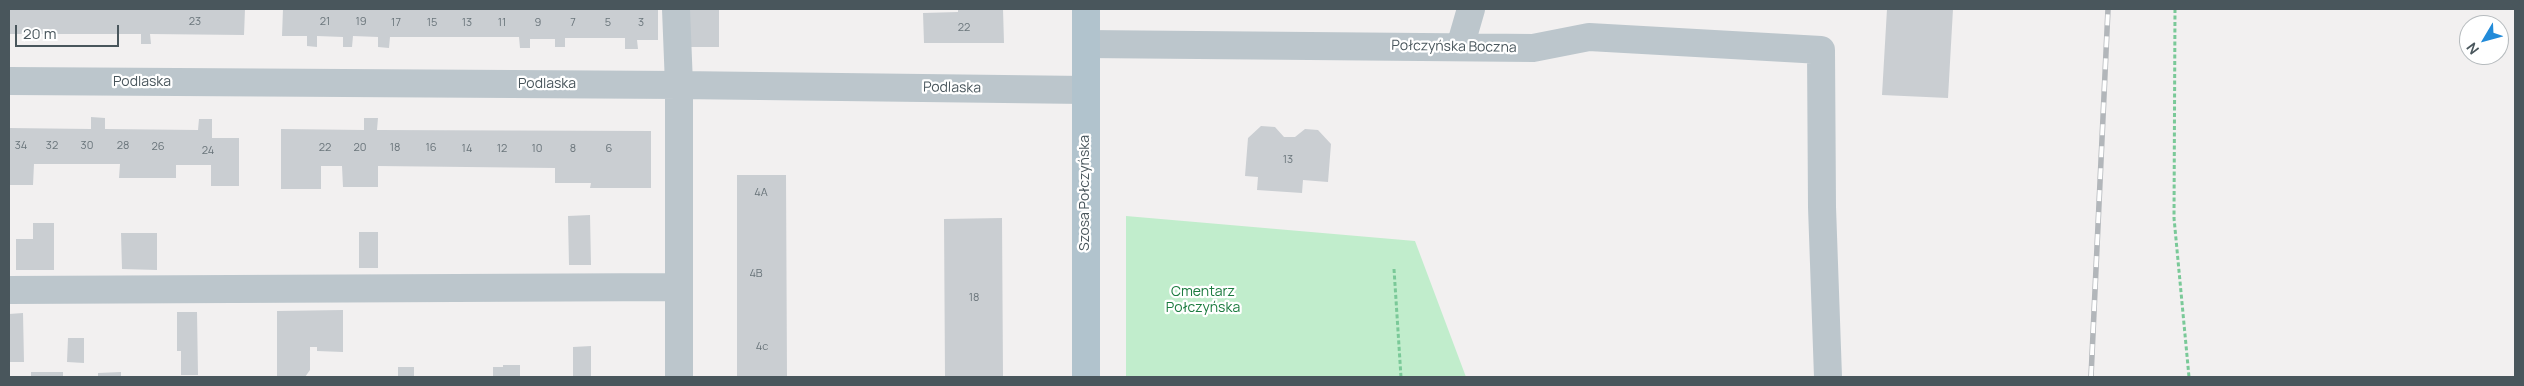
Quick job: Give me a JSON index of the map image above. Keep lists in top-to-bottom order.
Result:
{
  "streets": {
    "main road": ["Szosa Połczyńska"],
    "street": ["Połczyńska Boczna", "Podlaska"]
  },
  "crossings": [
    ["Połczyńska Boczna", "Szosa Połczyńska"],
    ["Podlaska", "Szosa Połczyńska"]
  ],
  "parks": ["Cmentarz Połczyńska"],
  "house_numbers": [
    "23",
    "21",
    "19",
    "17",
    "15",
    "13",
    "11",
    "9",
    "7",
    "5",
    "3",
    "22",
    "34",
    "32",
    "30",
    "28",
    "26",
    "22",
    "20",
    "18",
    "16",
    "14",
    "12",
    "10",
    "8",
    "6",
    "24",
    "13",
    "4A",
    "4B",
    "18",
    "4c"
  ],
  "scale_bar": "20 m",
  "north": "bottom left"
}
